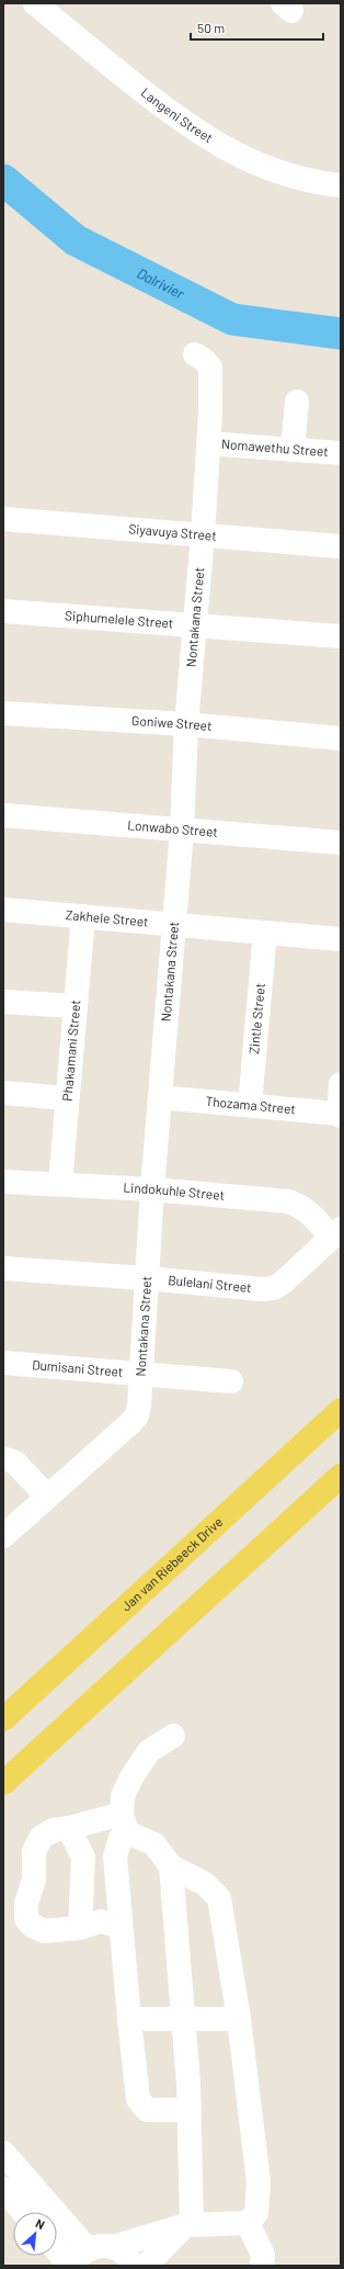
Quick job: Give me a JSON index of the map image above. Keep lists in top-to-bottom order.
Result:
{
  "streets": {
    "main road": ["Jan van Riebeeck Drive"],
    "street": [
      "Langeni Street",
      "Nomawethu Street",
      "Siyavuya Street",
      "Nontakana Street",
      "Siphumelele Street",
      "Goniwe Street",
      "Lonwabo Street",
      "Zakhele Street",
      "Zintle Street",
      "Phakamani Street",
      "Thozama Street",
      "Lindokuhle Street",
      "Bulelani Street",
      "Dumisani Street"
    ]
  },
  "crossings": [
    ["Nomawethu Street", "Nontakana Street"],
    ["Siyavuya Street", "Nontakana Street"],
    ["Nontakana Street", "Siphumelele Street"],
    ["Nontakana Street", "Goniwe Street"],
    ["Nontakana Street", "Lonwabo Street"],
    ["Nontakana Street", "Zakhele Street"],
    ["Nontakana Street", "Thozama Street"],
    ["Nontakana Street", "Lindokuhle Street"],
    ["Nontakana Street", "Bulelani Street"],
    ["Nontakana Street", "Dumisani Street"],
    ["Zakhele Street", "Zintle Street"],
    ["Zakhele Street", "Phakamani Street"],
    ["Zintle Street", "Thozama Street"],
    ["Phakamani Street", "Lindokuhle Street"],
    ["Lindokuhle Street", "Bulelani Street"]
  ],
  "water": ["Dalrivier"],
  "scale_bar": "50 m",
  "north": "top right"
}
